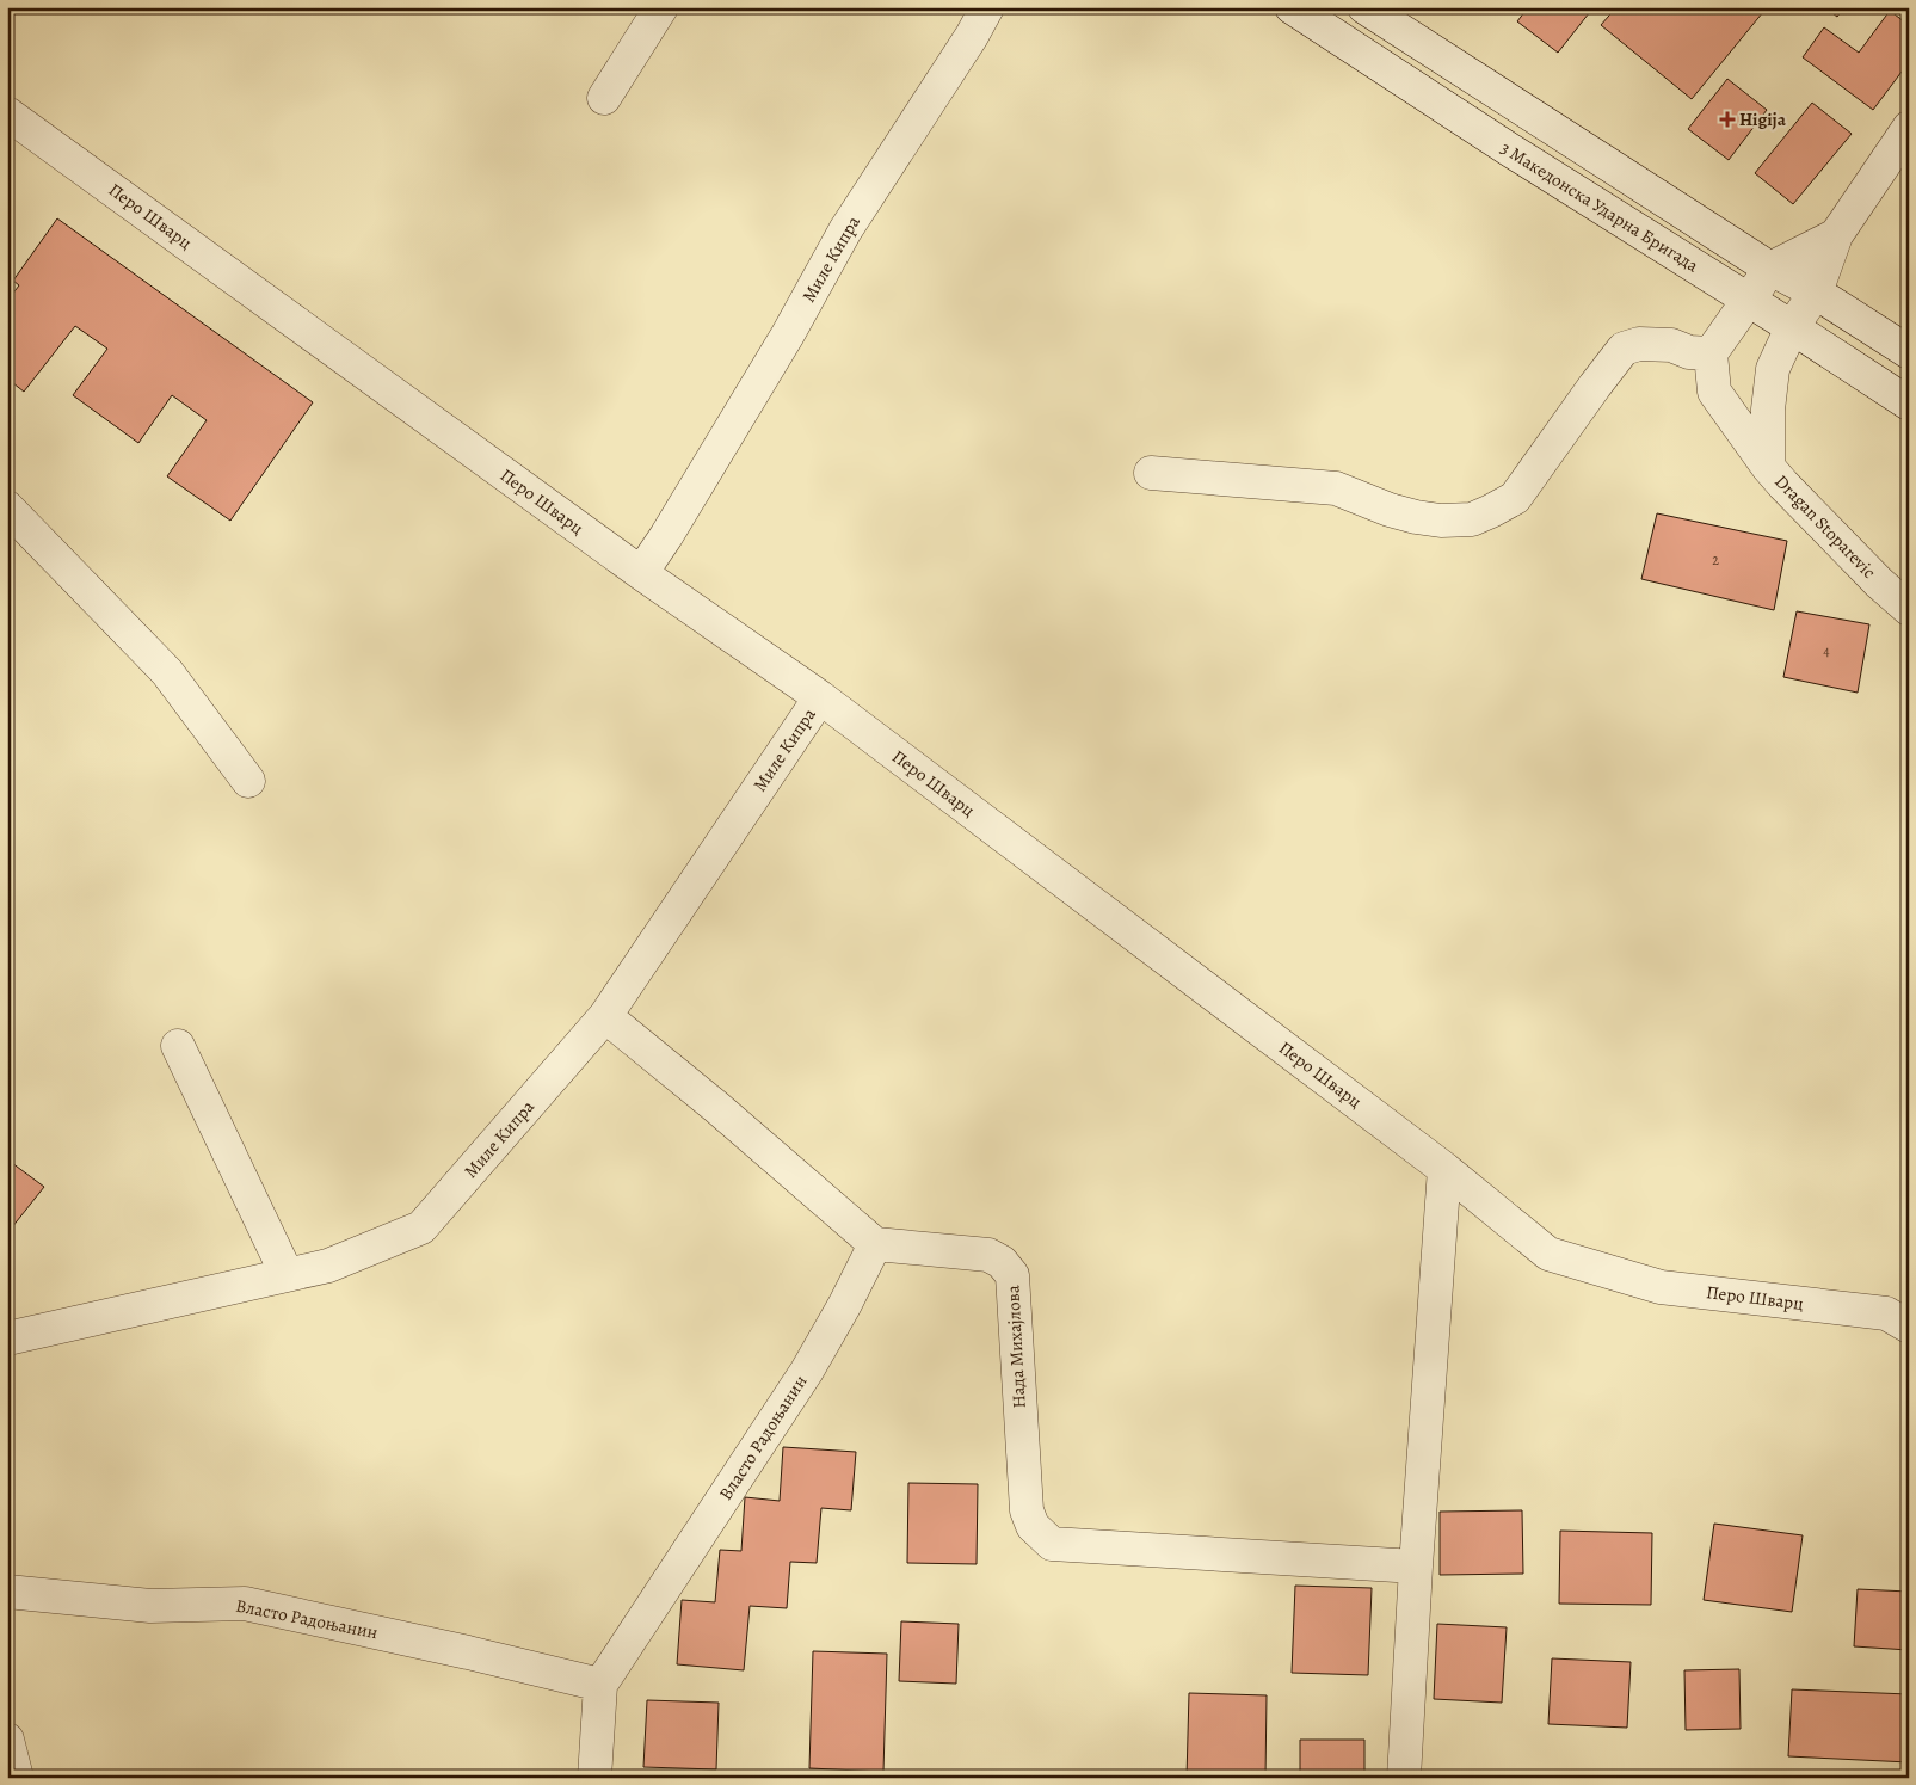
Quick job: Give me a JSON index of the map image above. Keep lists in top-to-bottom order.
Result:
{
  "streets": {
    "street": [
      "3 Македонска Ударна Бригада",
      "Перо Шварц",
      "Миле Кипра",
      "Dragan Stoparevic",
      "Нада Михајлова",
      "Власто Радоњанин"
    ]
  },
  "crossings": [
    ["Перо Шварц", "Миле Кипра"],
    ["Нада Михајлова", "Власто Радоњанин"]
  ],
  "places": {
    "health": ["Higija"]
  },
  "house_numbers": ["2", "4"]
}
